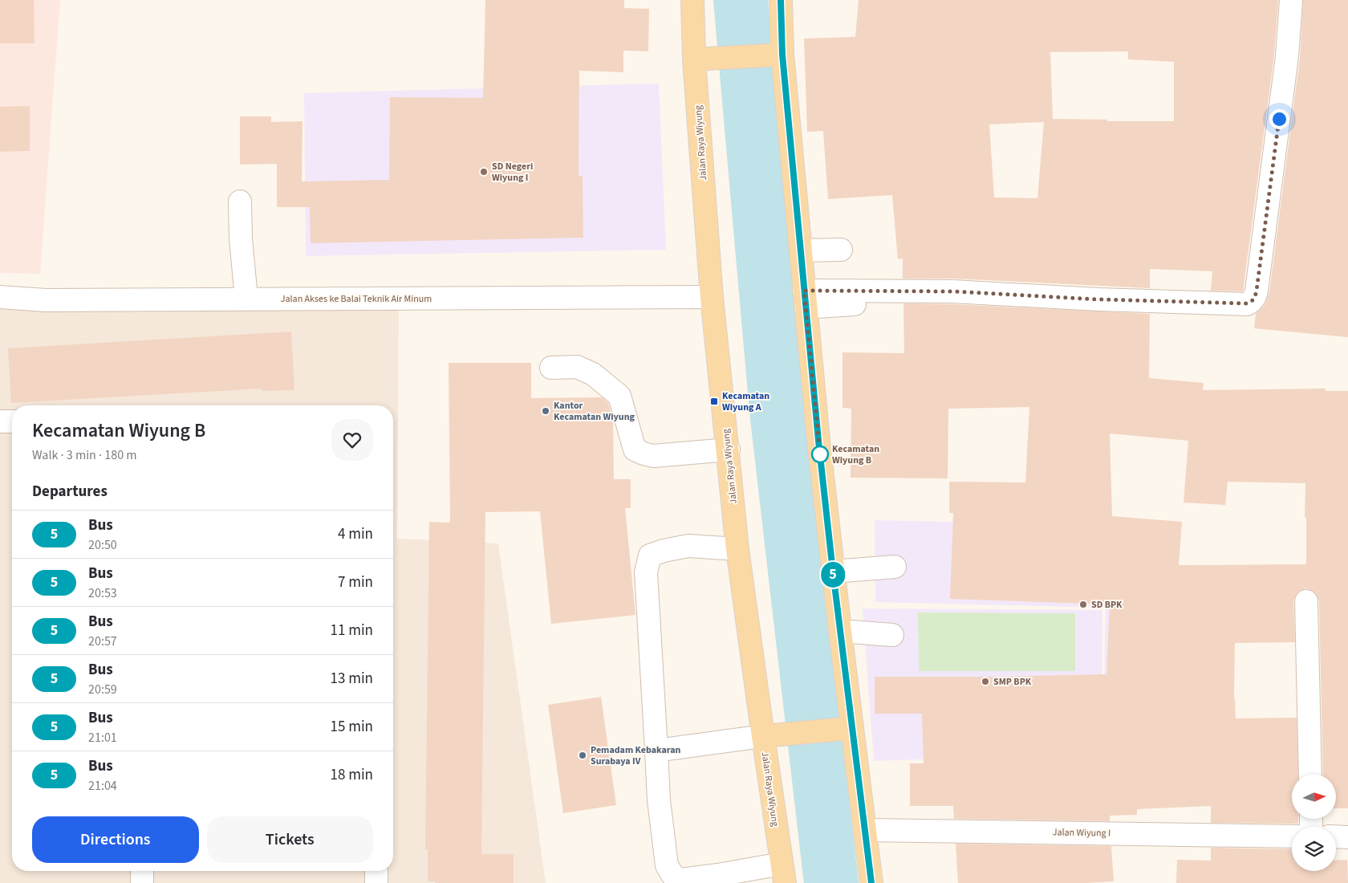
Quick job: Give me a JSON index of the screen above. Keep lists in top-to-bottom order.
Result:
{
  "streets": {
    "main road": ["Jalan Raya Wiyung"],
    "street": ["Jalan Akses ke Balai Teknik Air Minum", "Jalan Wiyung I"]
  },
  "crossings": [
    ["Jalan Raya Wiyung", "Jalan Akses ke Balai Teknik Air Minum"]
  ],
  "places": {
    "other": [
      "SD Negeri Wiyung I",
      "Kantor Kecamatan Wiyung",
      "Kecamatan Wiyung B",
      "SD BPK",
      "SMP BPK",
      "Pemadam Kebakaran Surabaya IV"
    ],
    "transit": ["Kecamatan Wiyung A"]
  },
  "lines": ["bus line 5"],
  "north": "right",
  "page": {
    "on_map": "5",
    "heading": [
      ["Kecamatan Wiyung B", "Walk · 3 min · 180 m"],
      "Departures"
    ],
    "list": [
      {
        "mark": "5",
        "name": "Bus",
        "note": "20:50",
        "value": "4 min"
      },
      {
        "mark": "5",
        "name": "Bus",
        "note": "20:53",
        "value": "7 min"
      },
      {
        "mark": "5",
        "name": "Bus",
        "note": "20:57",
        "value": "11 min"
      },
      {
        "mark": "5",
        "name": "Bus",
        "note": "20:59",
        "value": "13 min"
      },
      {
        "mark": "5",
        "name": "Bus",
        "note": "21:01",
        "value": "15 min"
      },
      {
        "mark": "5",
        "name": "Bus",
        "note": "21:04",
        "value": "18 min"
      }
    ],
    "buttons": ["Directions", "Tickets"]
  }
}
